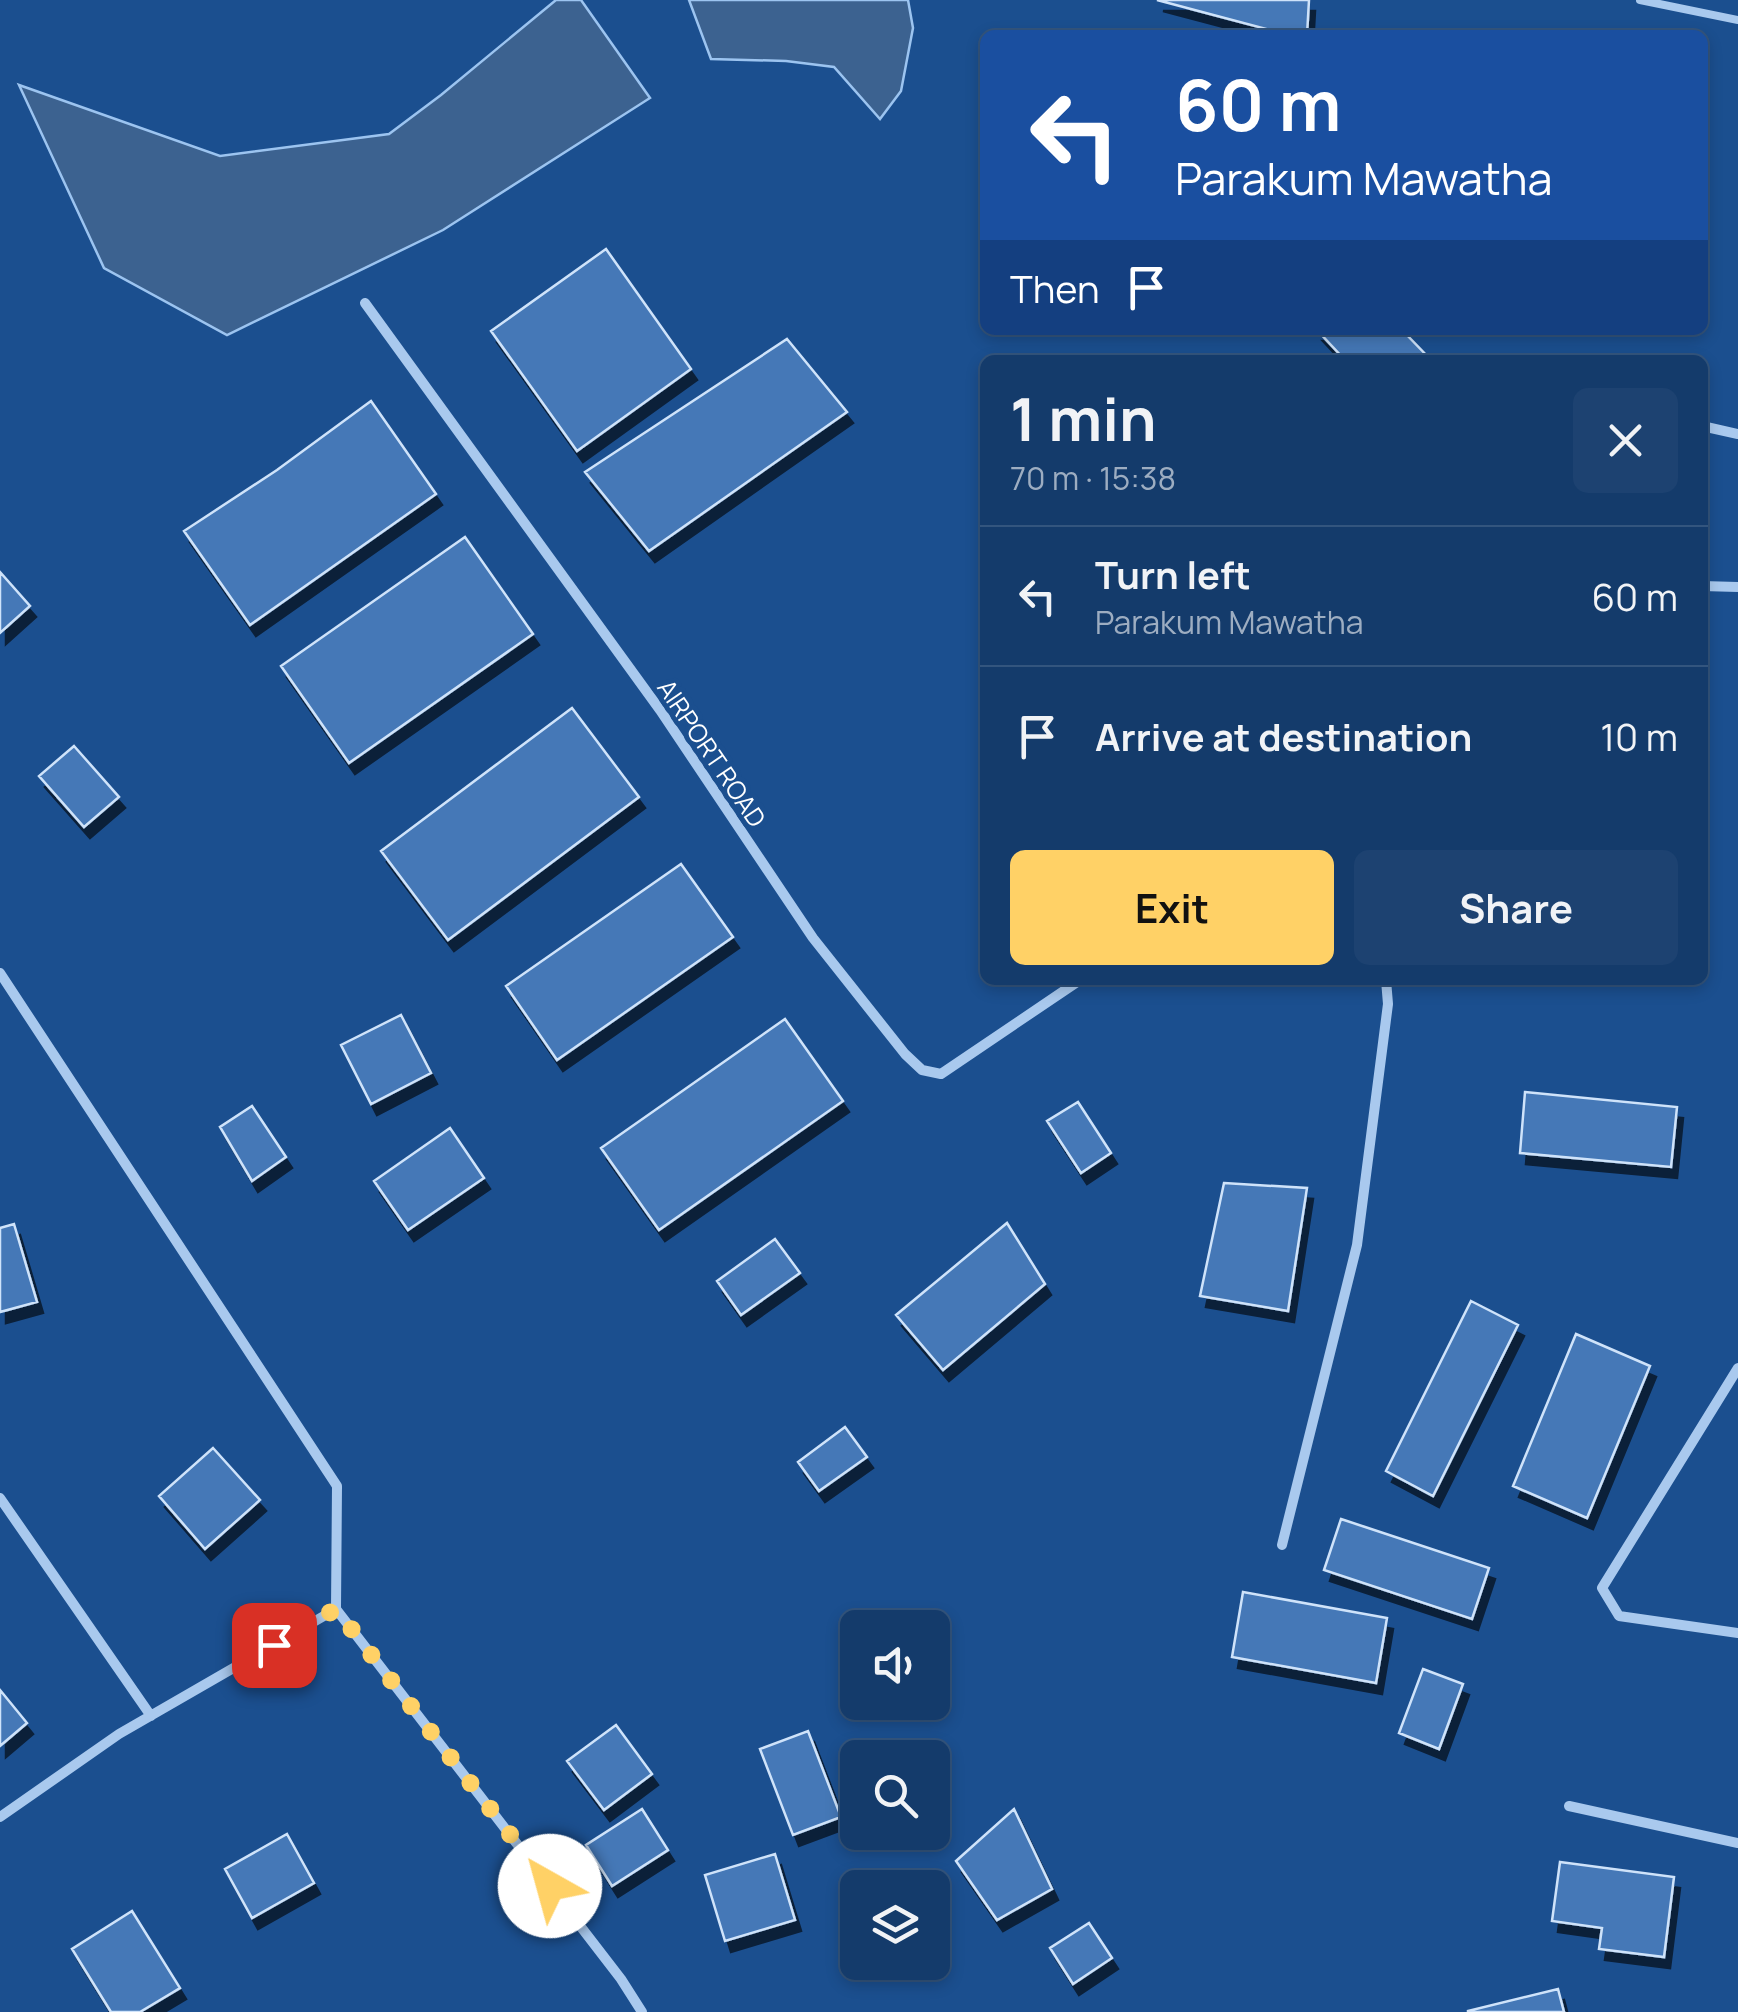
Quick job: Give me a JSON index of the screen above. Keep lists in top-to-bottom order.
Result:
{
  "streets": {
    "street": ["AIRPORT ROAD"]
  },
  "page": {
    "turn": ["60 m", "Parakum Mawatha"],
    "then": "Then",
    "heading": ["1 min", "70 m · 15:38"],
    "list": [
      {
        "name": "Turn left",
        "note": "Parakum Mawatha",
        "value": "60 m"
      },
      {
        "name": "Arrive at destination",
        "value": "10 m"
      }
    ],
    "buttons": ["Exit", "Share"]
  }
}
